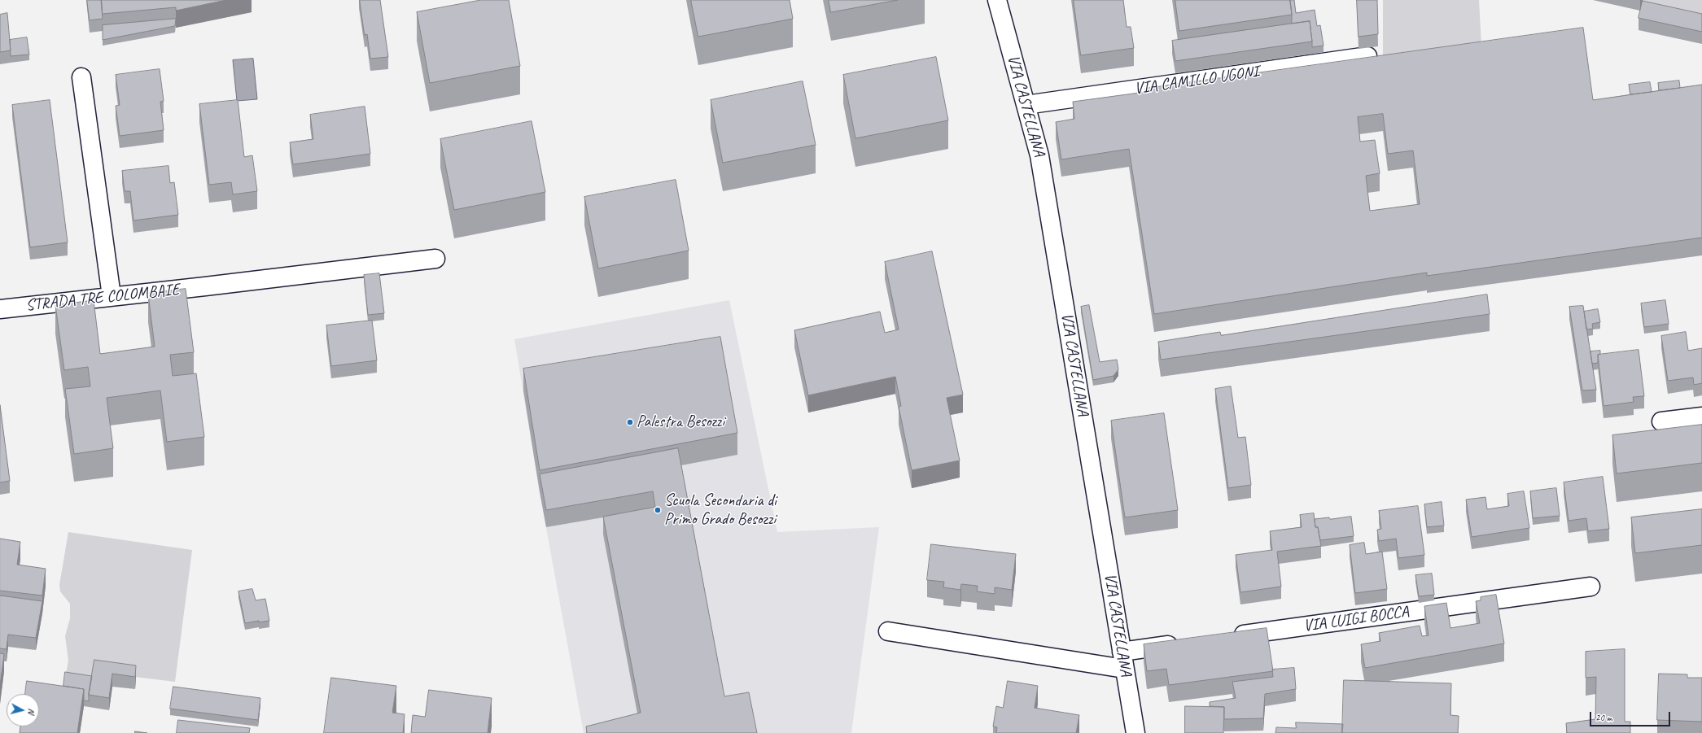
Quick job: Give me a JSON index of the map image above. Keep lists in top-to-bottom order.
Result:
{
  "streets": {
    "street": [
      "VIA CAMILLO UGONI",
      "VIA CASTELLANA",
      "STRADA TRE COLOMBAIE",
      "VIA LUIGI BOCCA"
    ]
  },
  "crossings": [
    ["VIA CAMILLO UGONI", "VIA CASTELLANA"]
  ],
  "places": ["Palestra Besozzi", "Scuola Secondaria di Primo Grado Besozzi"],
  "scale_bar": "20 m",
  "north": "right"
}
